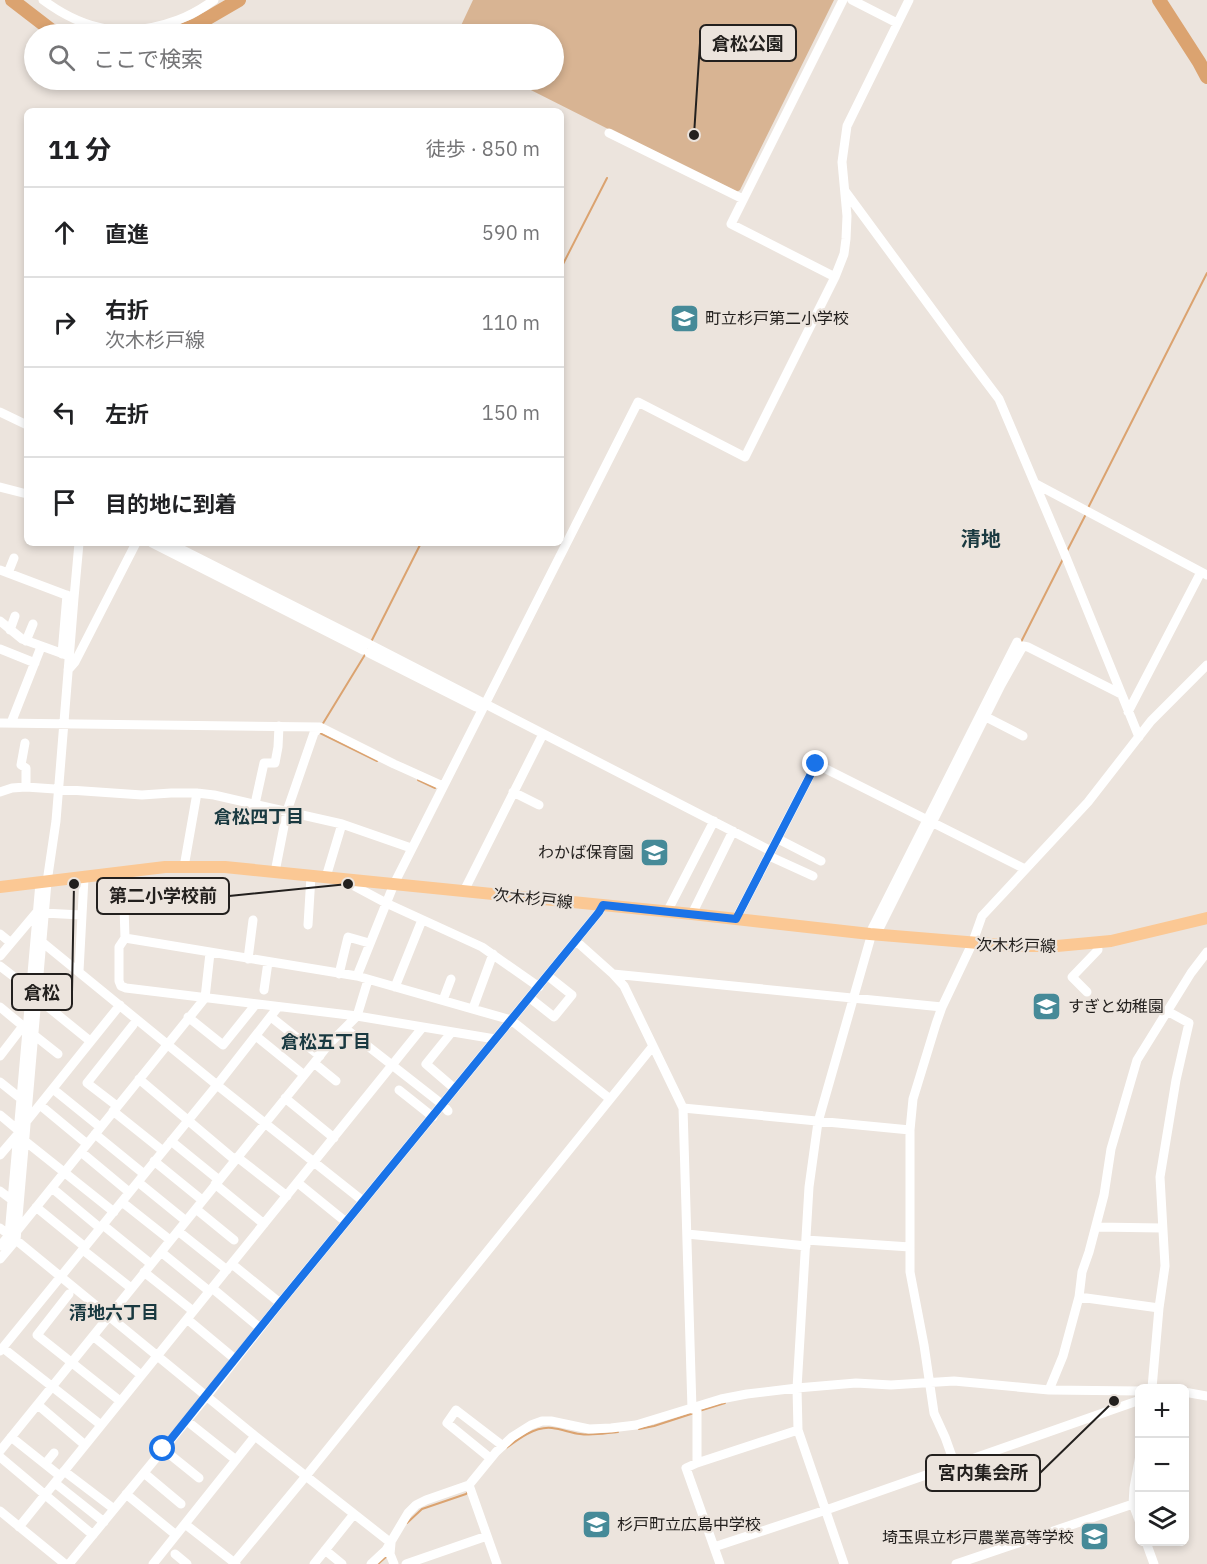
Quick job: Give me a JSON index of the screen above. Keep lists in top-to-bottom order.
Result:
{
  "streets": {
    "main road": ["次木杉戸線"]
  },
  "districts": [
    "清地",
    "倉松四丁目",
    "倉松五丁目",
    "清地六丁目"
  ],
  "places": {
    "other": [
      "倉松公園",
      "倉松",
      "第二小学校前",
      "宮内集会所"
    ],
    "school or university": [
      "町立杉戸第二小学校",
      "わかば保育園",
      "すぎと幼稚園",
      "杉戸町立広島中学校",
      "埼玉県立杉戸農業高等学校"
    ]
  },
  "page": {
    "search": "ここで検索",
    "heading": ["11 分", "徒歩 · 850 m"],
    "list": [
      ["直進", "590 m"],
      ["右折", "次木杉戸線", "110 m"],
      ["左折", "150 m"],
      "目的地に到着"
    ],
    "map_buttons": ["+", "−"]
  }
}
